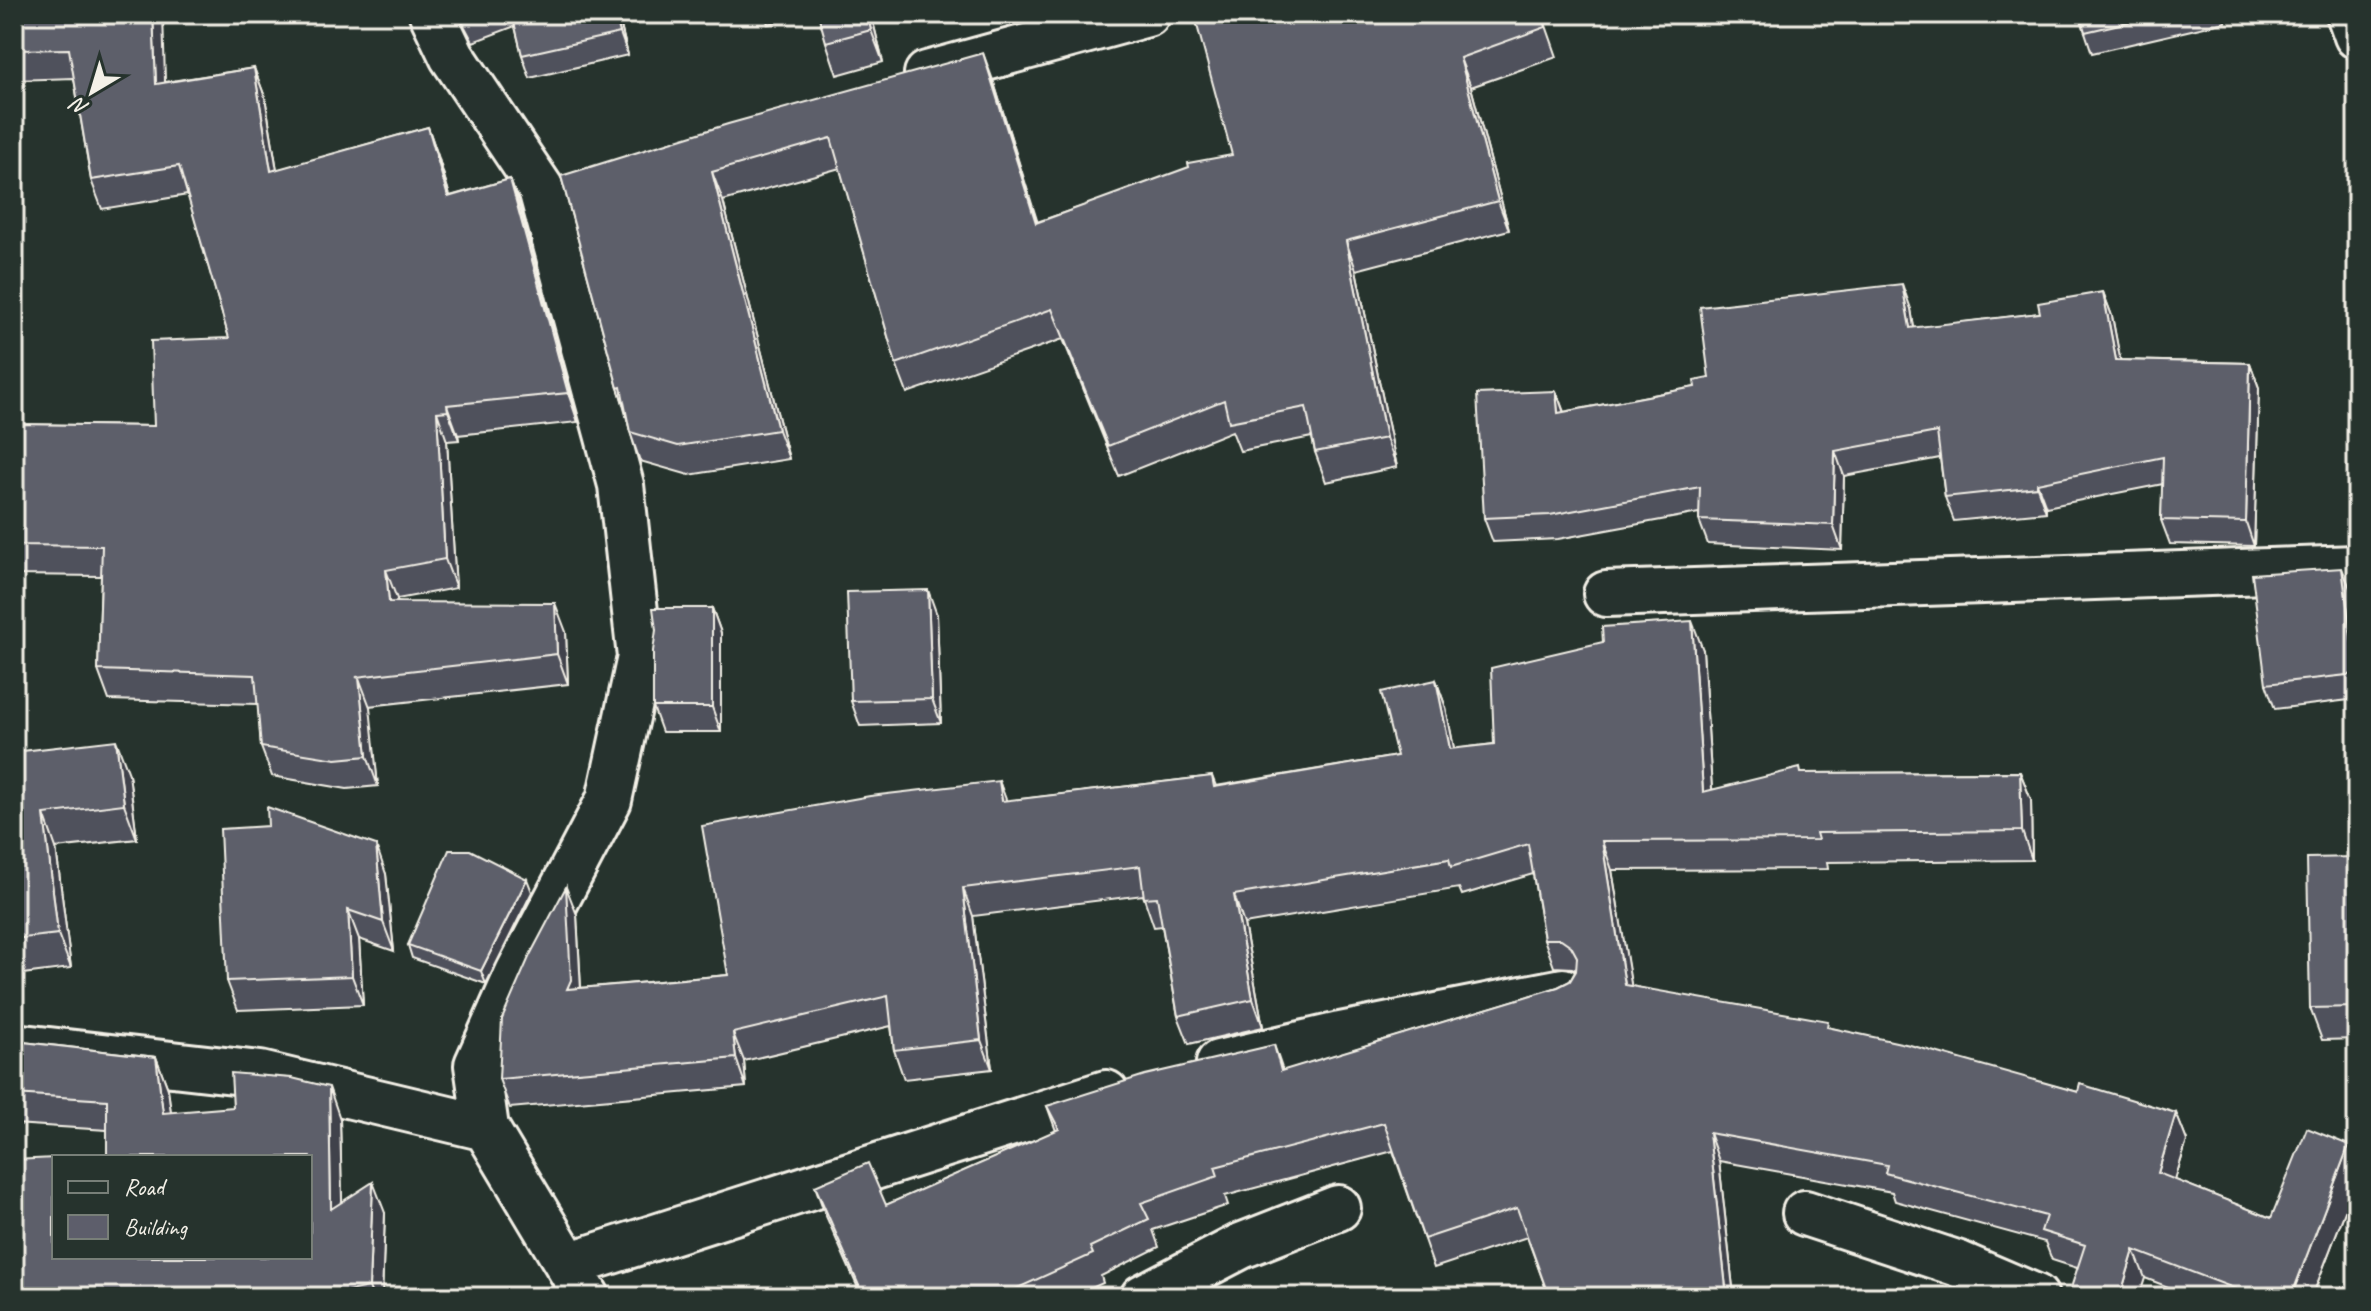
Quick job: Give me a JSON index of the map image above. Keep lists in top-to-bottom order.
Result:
{
  "legend": ["Road", "Building"],
  "north": "bottom left"
}
